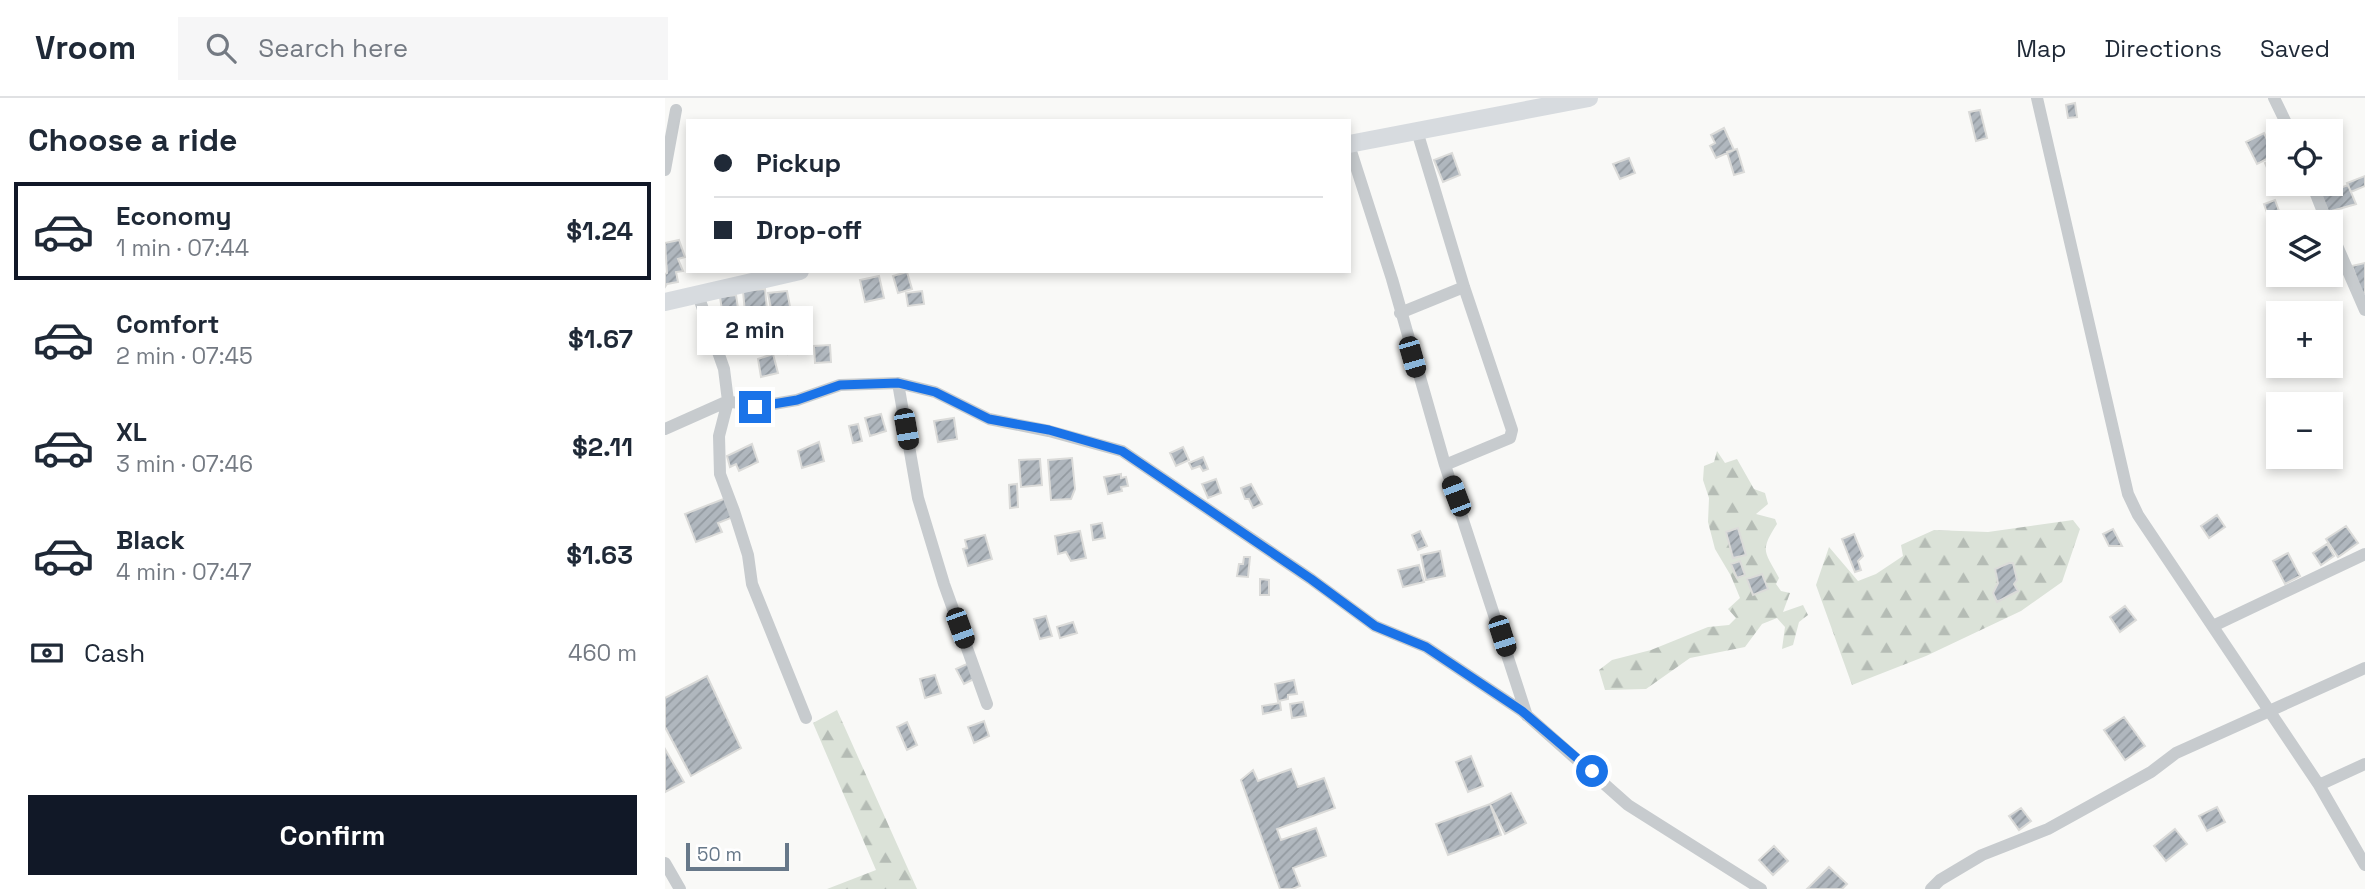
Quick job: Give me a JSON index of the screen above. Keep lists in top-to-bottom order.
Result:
{
  "scale_bar": "50 m",
  "page": {
    "header": "Vroom",
    "search": "Search here",
    "nav": ["Map", "Directions", "Saved"],
    "heading": "Choose a ride",
    "map_buttons": ["+", "−"],
    "banner": ["Pickup", "Drop-off"],
    "list": [
      {
        "name": "Economy",
        "note": "1 min · 07:44",
        "value": "$1.24"
      },
      {
        "name": "Comfort",
        "note": "2 min · 07:45",
        "value": "$1.67"
      },
      {
        "name": "XL",
        "note": "3 min · 07:46",
        "value": "$2.11"
      },
      {
        "name": "Black",
        "note": "4 min · 07:47",
        "value": "$1.63"
      }
    ],
    "bubble": "2 min",
    "pay": ["Cash", "460 m"],
    "buttons": "Confirm",
    "scale": "50 m"
  }
}
